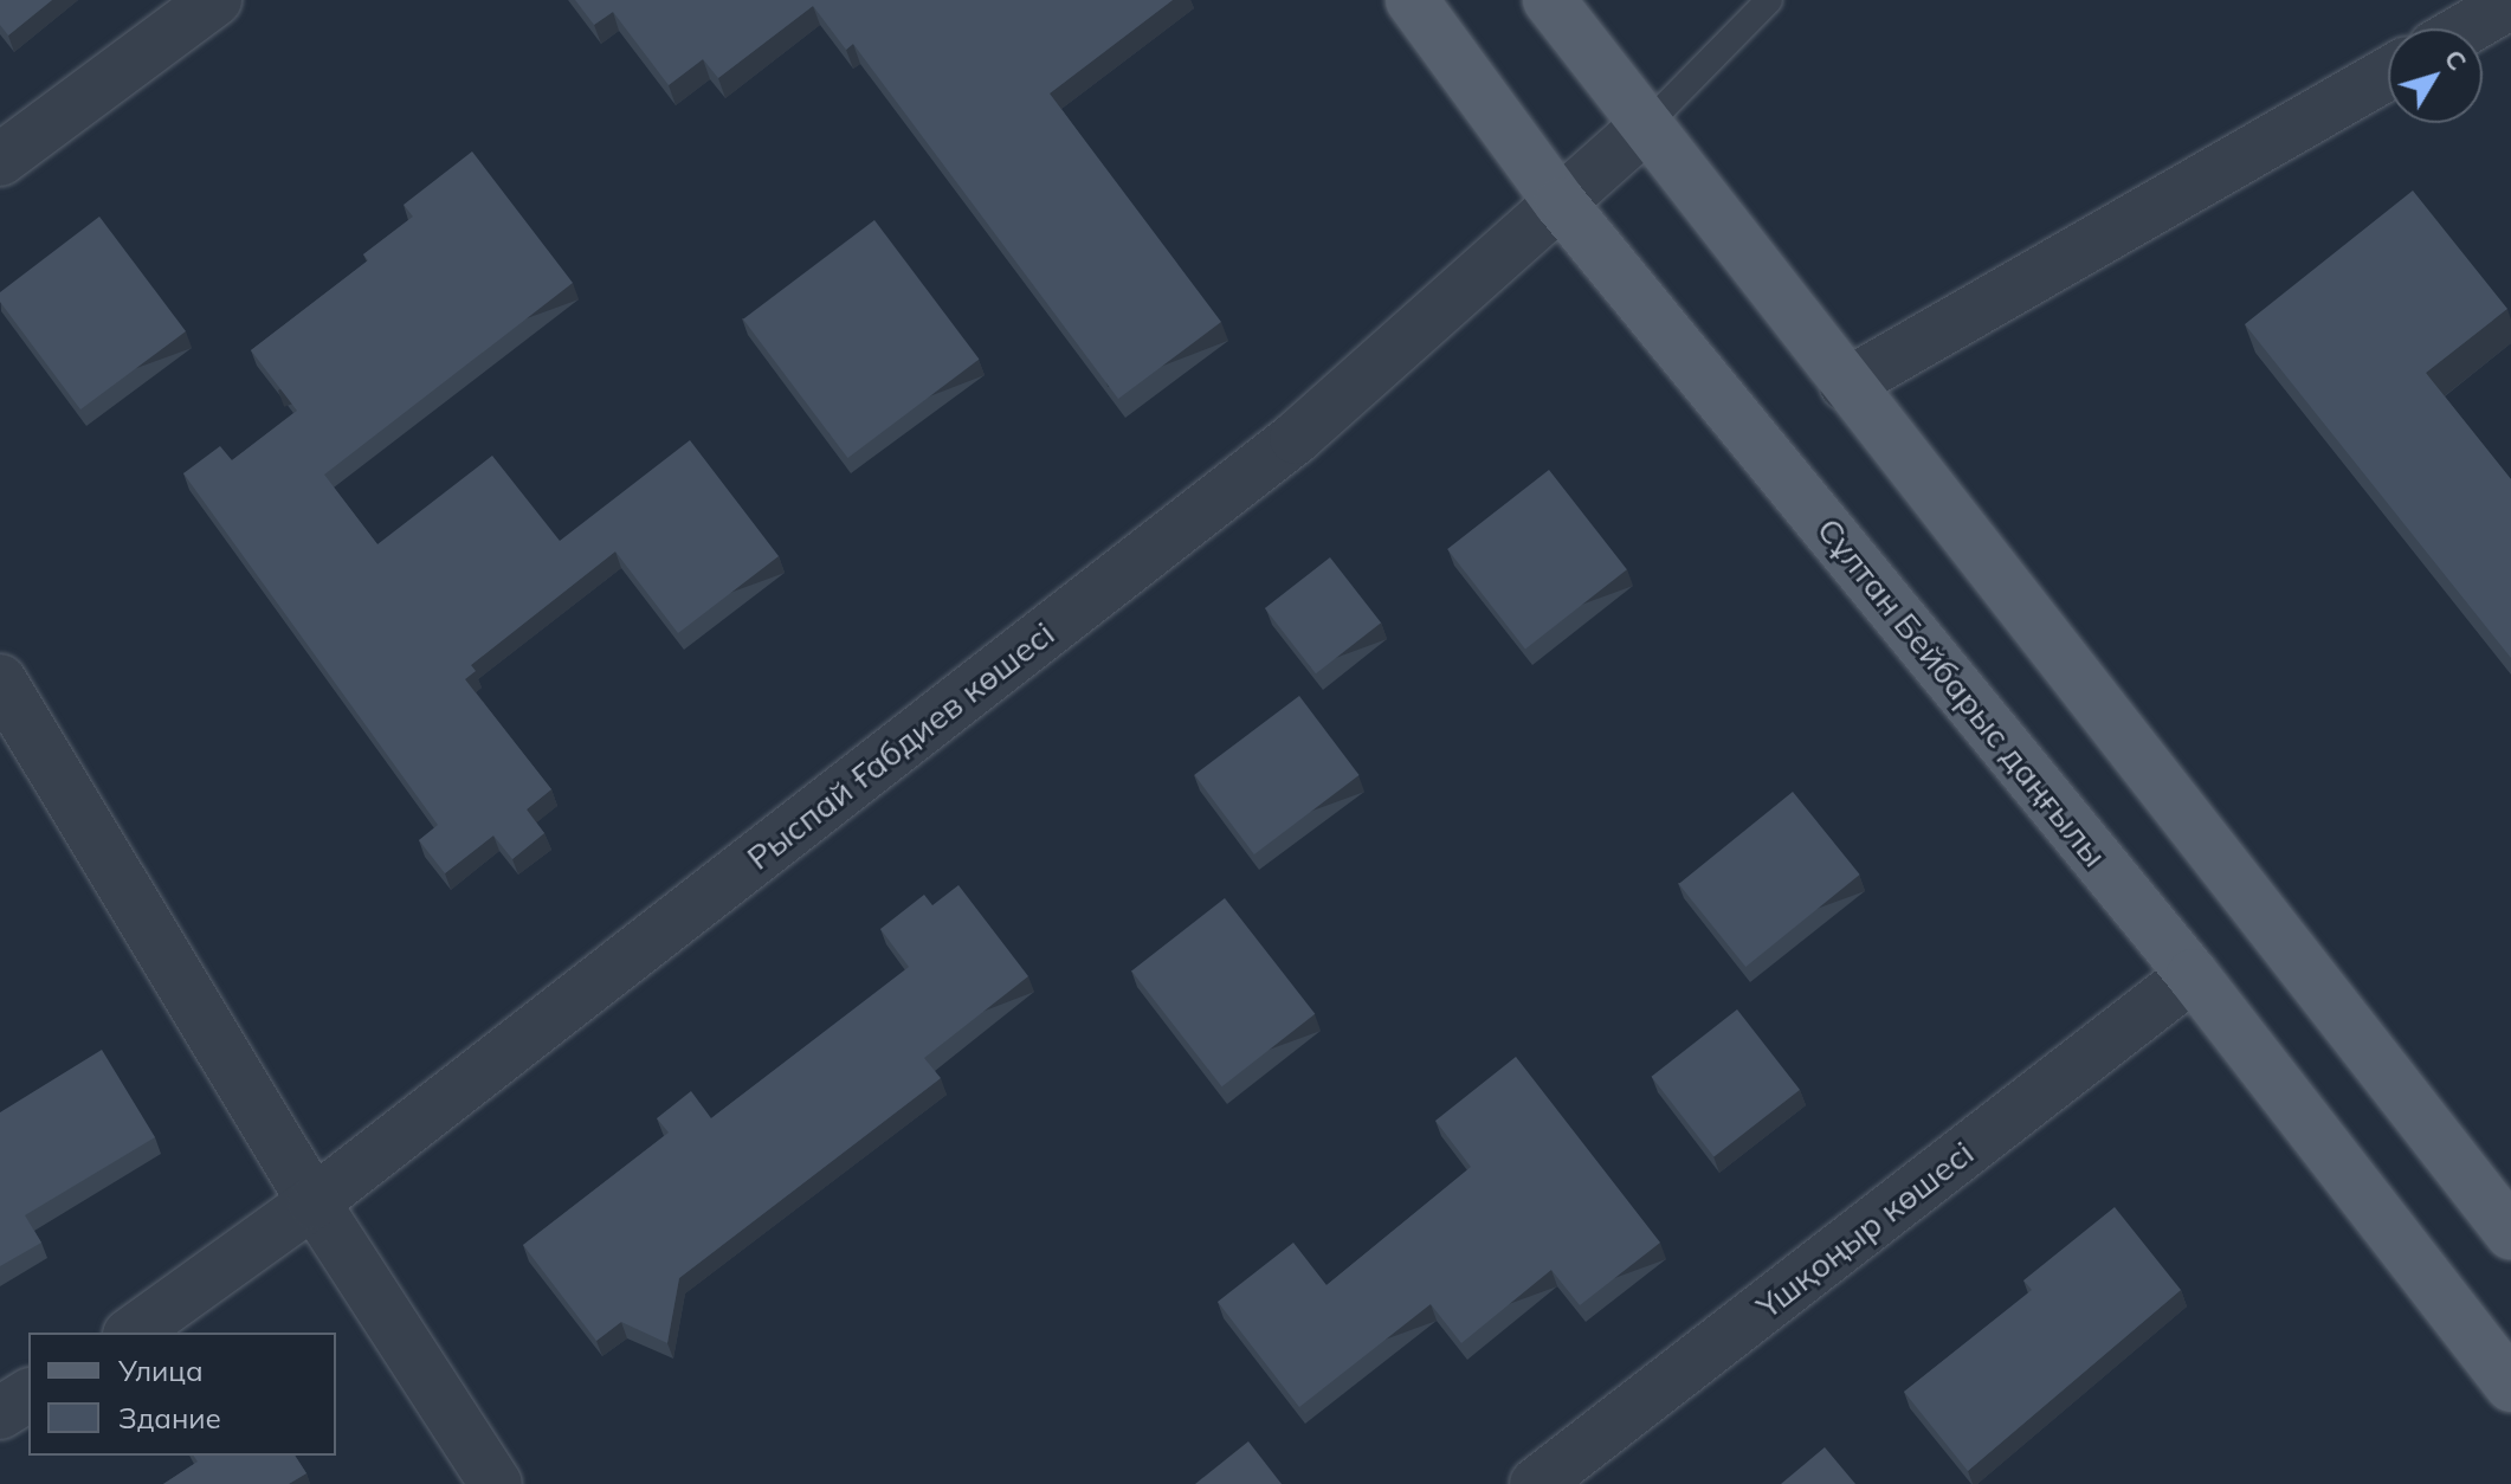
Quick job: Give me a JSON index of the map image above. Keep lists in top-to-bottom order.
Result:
{
  "streets": {
    "main road": ["Сұлтан Бейбарыс даңғылы"],
    "street": ["Рыспай Ғабдиев көшесі", "Үшқоңыр көшесі"]
  },
  "crossings": [
    ["Сұлтан Бейбарыс даңғылы", "Рыспай Ғабдиев көшесі"],
    ["Сұлтан Бейбарыс даңғылы", "Үшқоңыр көшесі"]
  ],
  "legend": ["Улица", "Здание"],
  "north": "top right"
}
